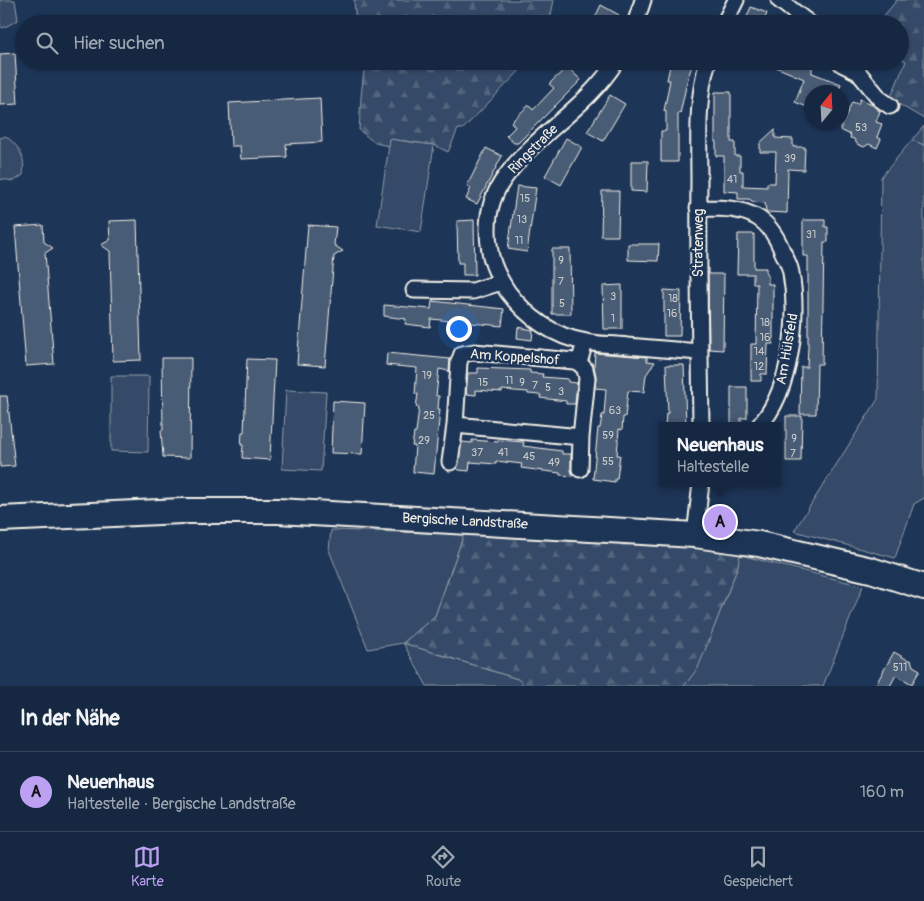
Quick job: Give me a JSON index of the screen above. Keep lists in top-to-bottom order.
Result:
{
  "streets": {
    "main road": ["Bergische Landstraße"],
    "street": [
      "Ringstraße",
      "Stratenweg",
      "Am Hülsfeld",
      "Am Koppelshof"
    ]
  },
  "crossings": [
    ["Ringstraße", "Stratenweg"],
    ["Ringstraße", "Am Koppelshof"],
    ["Stratenweg", "Am Hülsfeld"]
  ],
  "house_numbers": [
    "53",
    "39",
    "41",
    "15",
    "13",
    "31",
    "11",
    "9",
    "7",
    "3",
    "18",
    "5",
    "16",
    "1",
    "18",
    "16",
    "14",
    "12",
    "19",
    "11",
    "15",
    "9",
    "7",
    "5",
    "3",
    "63",
    "25",
    "59",
    "9",
    "29",
    "37",
    "41",
    "7",
    "45",
    "55",
    "49",
    "511"
  ],
  "north": "top",
  "page": {
    "search": "Hier suchen",
    "popup": ["Neuenhaus", "Haltestelle"],
    "pins": "A",
    "heading": "In der Nähe",
    "list": [
      {
        "mark": "A",
        "name": "Neuenhaus",
        "note": "Haltestelle · Bergische Landstraße",
        "value": "160 m"
      }
    ],
    "nav": ["Karte", "Route", "Gespeichert"]
  }
}
